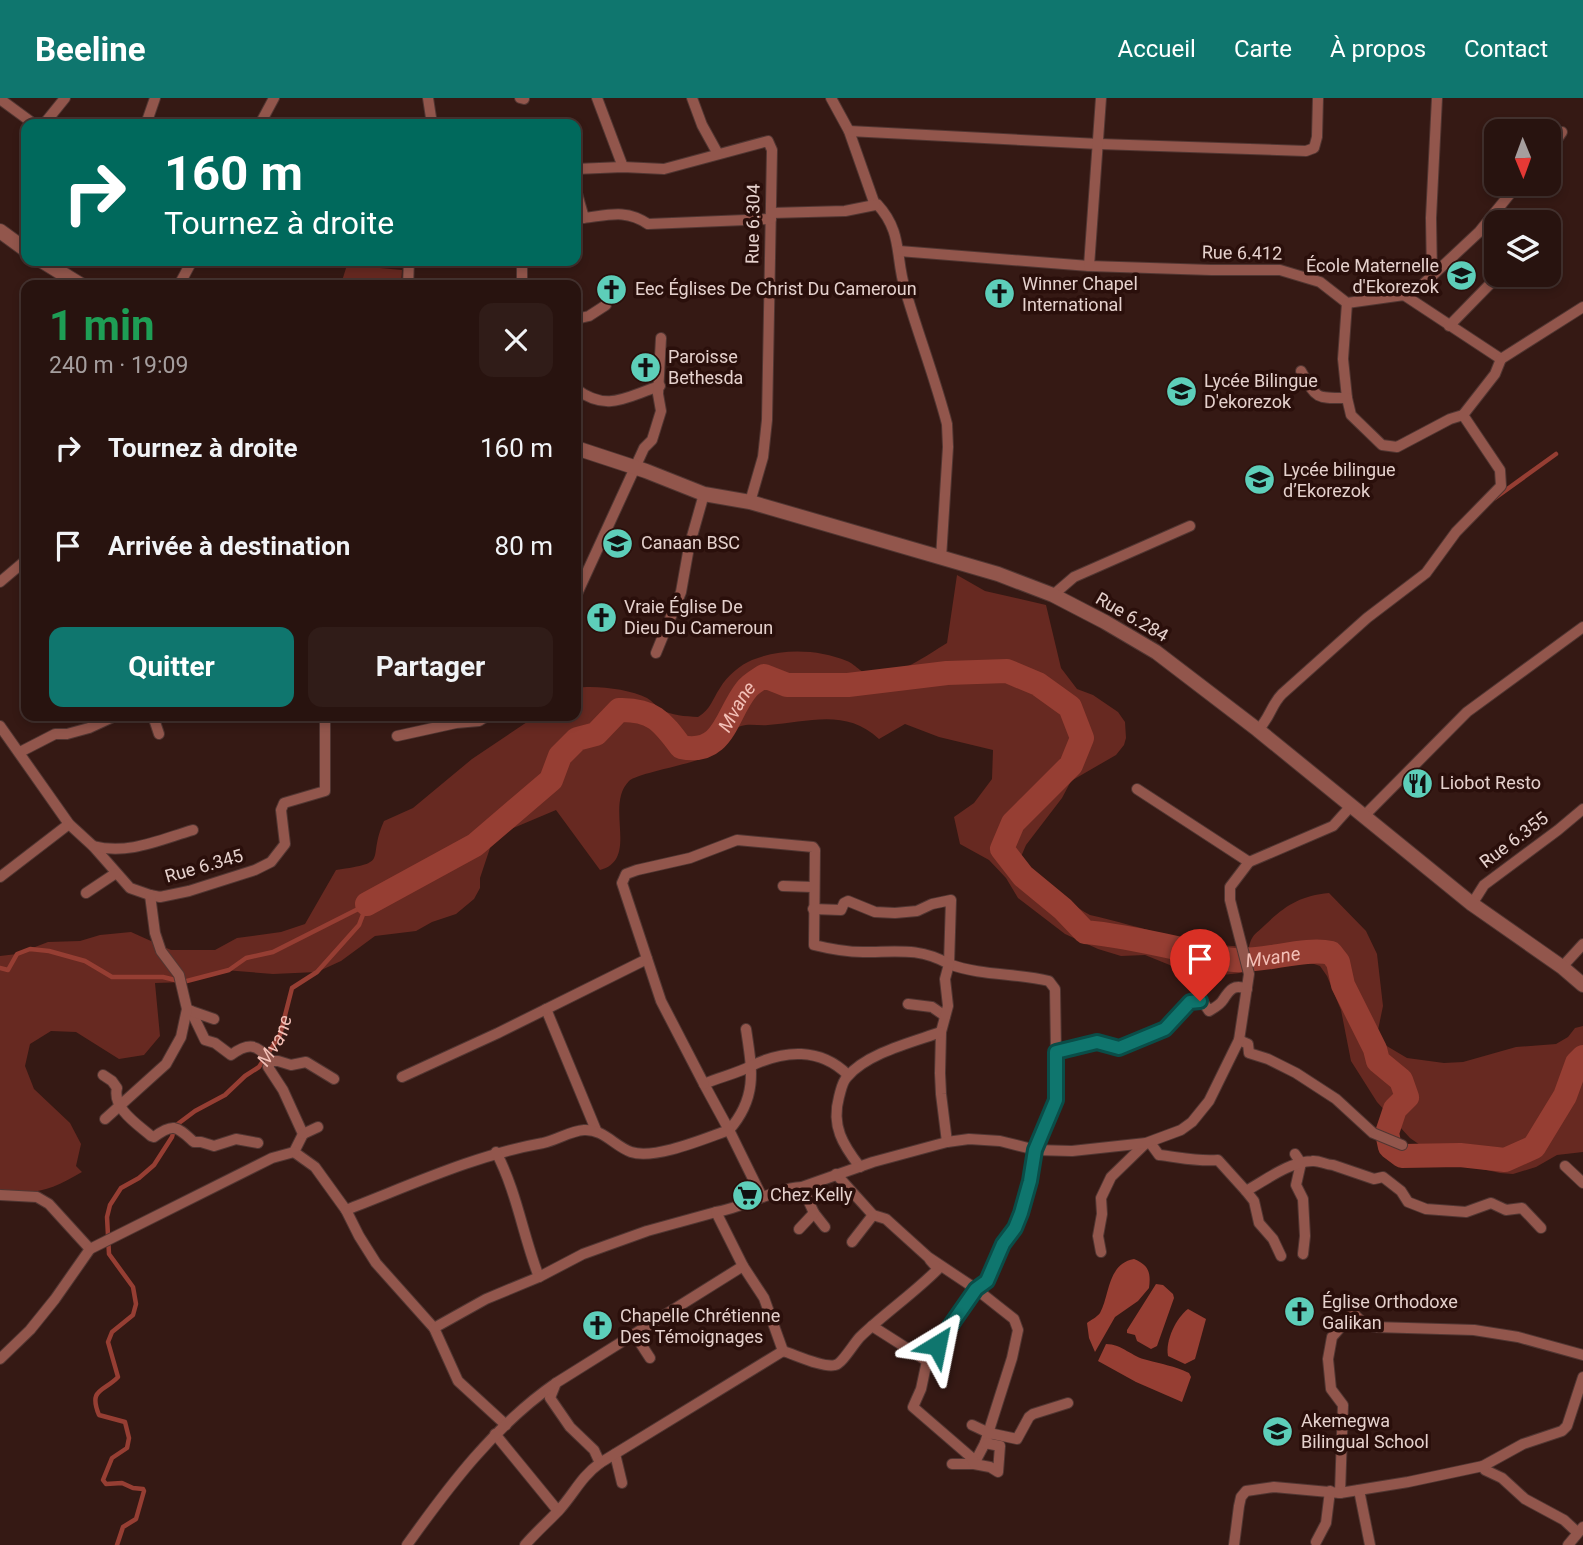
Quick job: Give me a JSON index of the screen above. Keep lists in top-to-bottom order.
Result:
{
  "streets": {
    "street": [
      "Rue 6.304",
      "Rue 6.412",
      "Rue 6.284",
      "Rue 6.355",
      "Rue 6.345"
    ]
  },
  "crossings": [
    ["Rue 6.304", "Rue 6.284"],
    ["Rue 6.284", "Rue 6.355"]
  ],
  "water": ["Mvane"],
  "places": {
    "school or university": [
      "École Maternelle d'Ekorezok",
      "Lycée Bilingue D'ekorezok",
      "Lycée bilingue d’Ekorezok",
      "Canaan BSC",
      "Akemegwa Bilingual School"
    ],
    "church": [
      "Eec Églises De Christ Du Cameroun",
      "Winner Chapel International",
      "Paroisse Bethesda",
      "Vraie Église De Dieu Du Cameroun",
      "Église Orthodoxe Galikan",
      "Chapelle Chrétienne Des Témoignages"
    ],
    "restaurant": ["Liobot Resto"],
    "supermarket": ["Chez Kelly"]
  },
  "north": "bottom",
  "page": {
    "header": "Beeline",
    "nav": [
      "Accueil",
      "Carte",
      "À propos",
      "Contact"
    ],
    "turn": ["160 m", "Tournez à droite"],
    "heading": ["1 min", "240 m · 19:09"],
    "list": [
      {
        "name": "Tournez à droite",
        "value": "160 m"
      },
      {
        "name": "Arrivée à destination",
        "value": "80 m"
      }
    ],
    "buttons": ["Quitter", "Partager"]
  }
}
